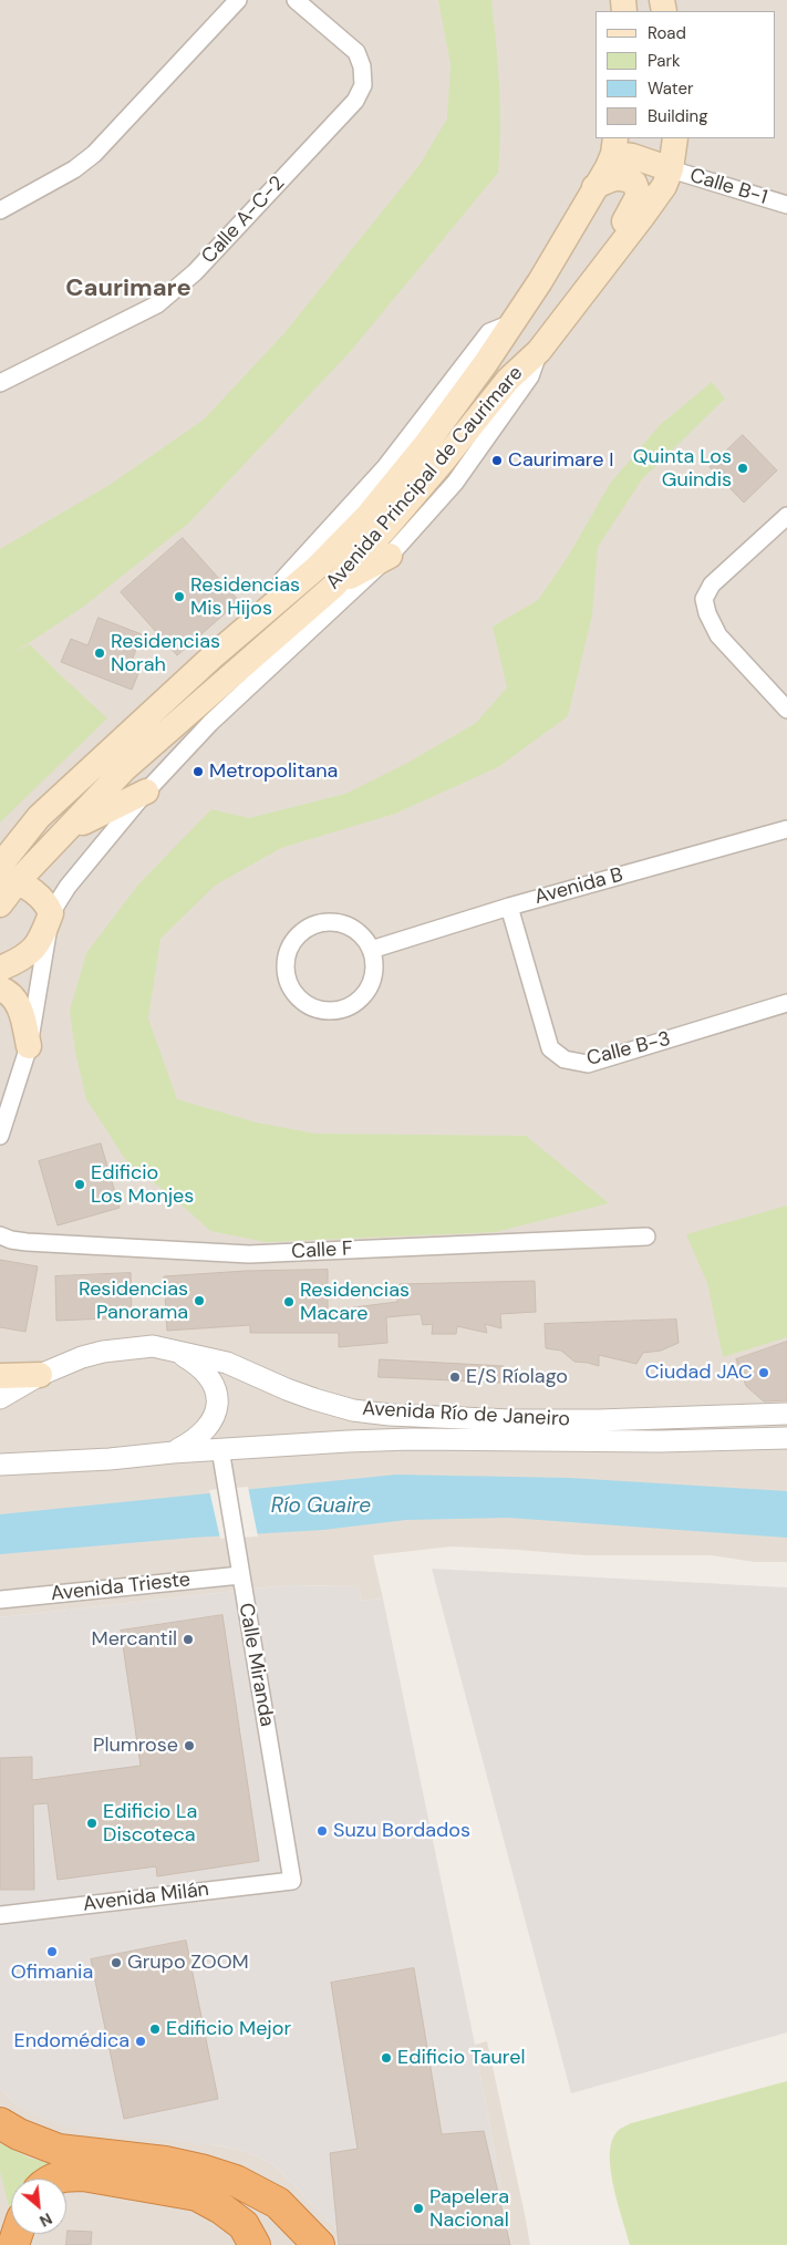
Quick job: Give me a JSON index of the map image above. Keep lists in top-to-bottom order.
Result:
{
  "streets": {
    "main road": ["Avenida Principal de Caurimare"],
    "street": [
      "Calle B-1",
      "Calle A-C-2",
      "Avenida B",
      "Calle B-3",
      "Calle F",
      "Avenida Río de Janeiro",
      "Avenida Trieste",
      "Calle Miranda",
      "Avenida Milán"
    ]
  },
  "crossings": [
    ["Calle B-1", "Avenida Principal de Caurimare"],
    ["Avenida B", "Calle B-3"],
    ["Avenida Río de Janeiro", "Calle Miranda"],
    ["Avenida Trieste", "Calle Miranda"],
    ["Calle Miranda", "Avenida Milán"]
  ],
  "districts": ["Caurimare"],
  "water": ["Río Guaire"],
  "places": [
    "Caurimare I",
    "Quinta Los Guindis",
    "Residencias Mis Hijos",
    "Residencias Norah",
    "Metropolitana",
    "Edificio Los Monjes",
    "Residencias Panorama",
    "Residencias Macare",
    "Ciudad JAC",
    "E/S Ríolago",
    "Mercantil",
    "Plumrose",
    "Edificio La Discoteca",
    "Suzu Bordados",
    "Ofimania",
    "Grupo ZOOM",
    "Edificio Mejor",
    "Endomédica",
    "Edificio Taurel",
    "Papelera Nacional"
  ],
  "legend": [
    "Road",
    "Park",
    "Water",
    "Building"
  ],
  "north": "bottom right"
}
